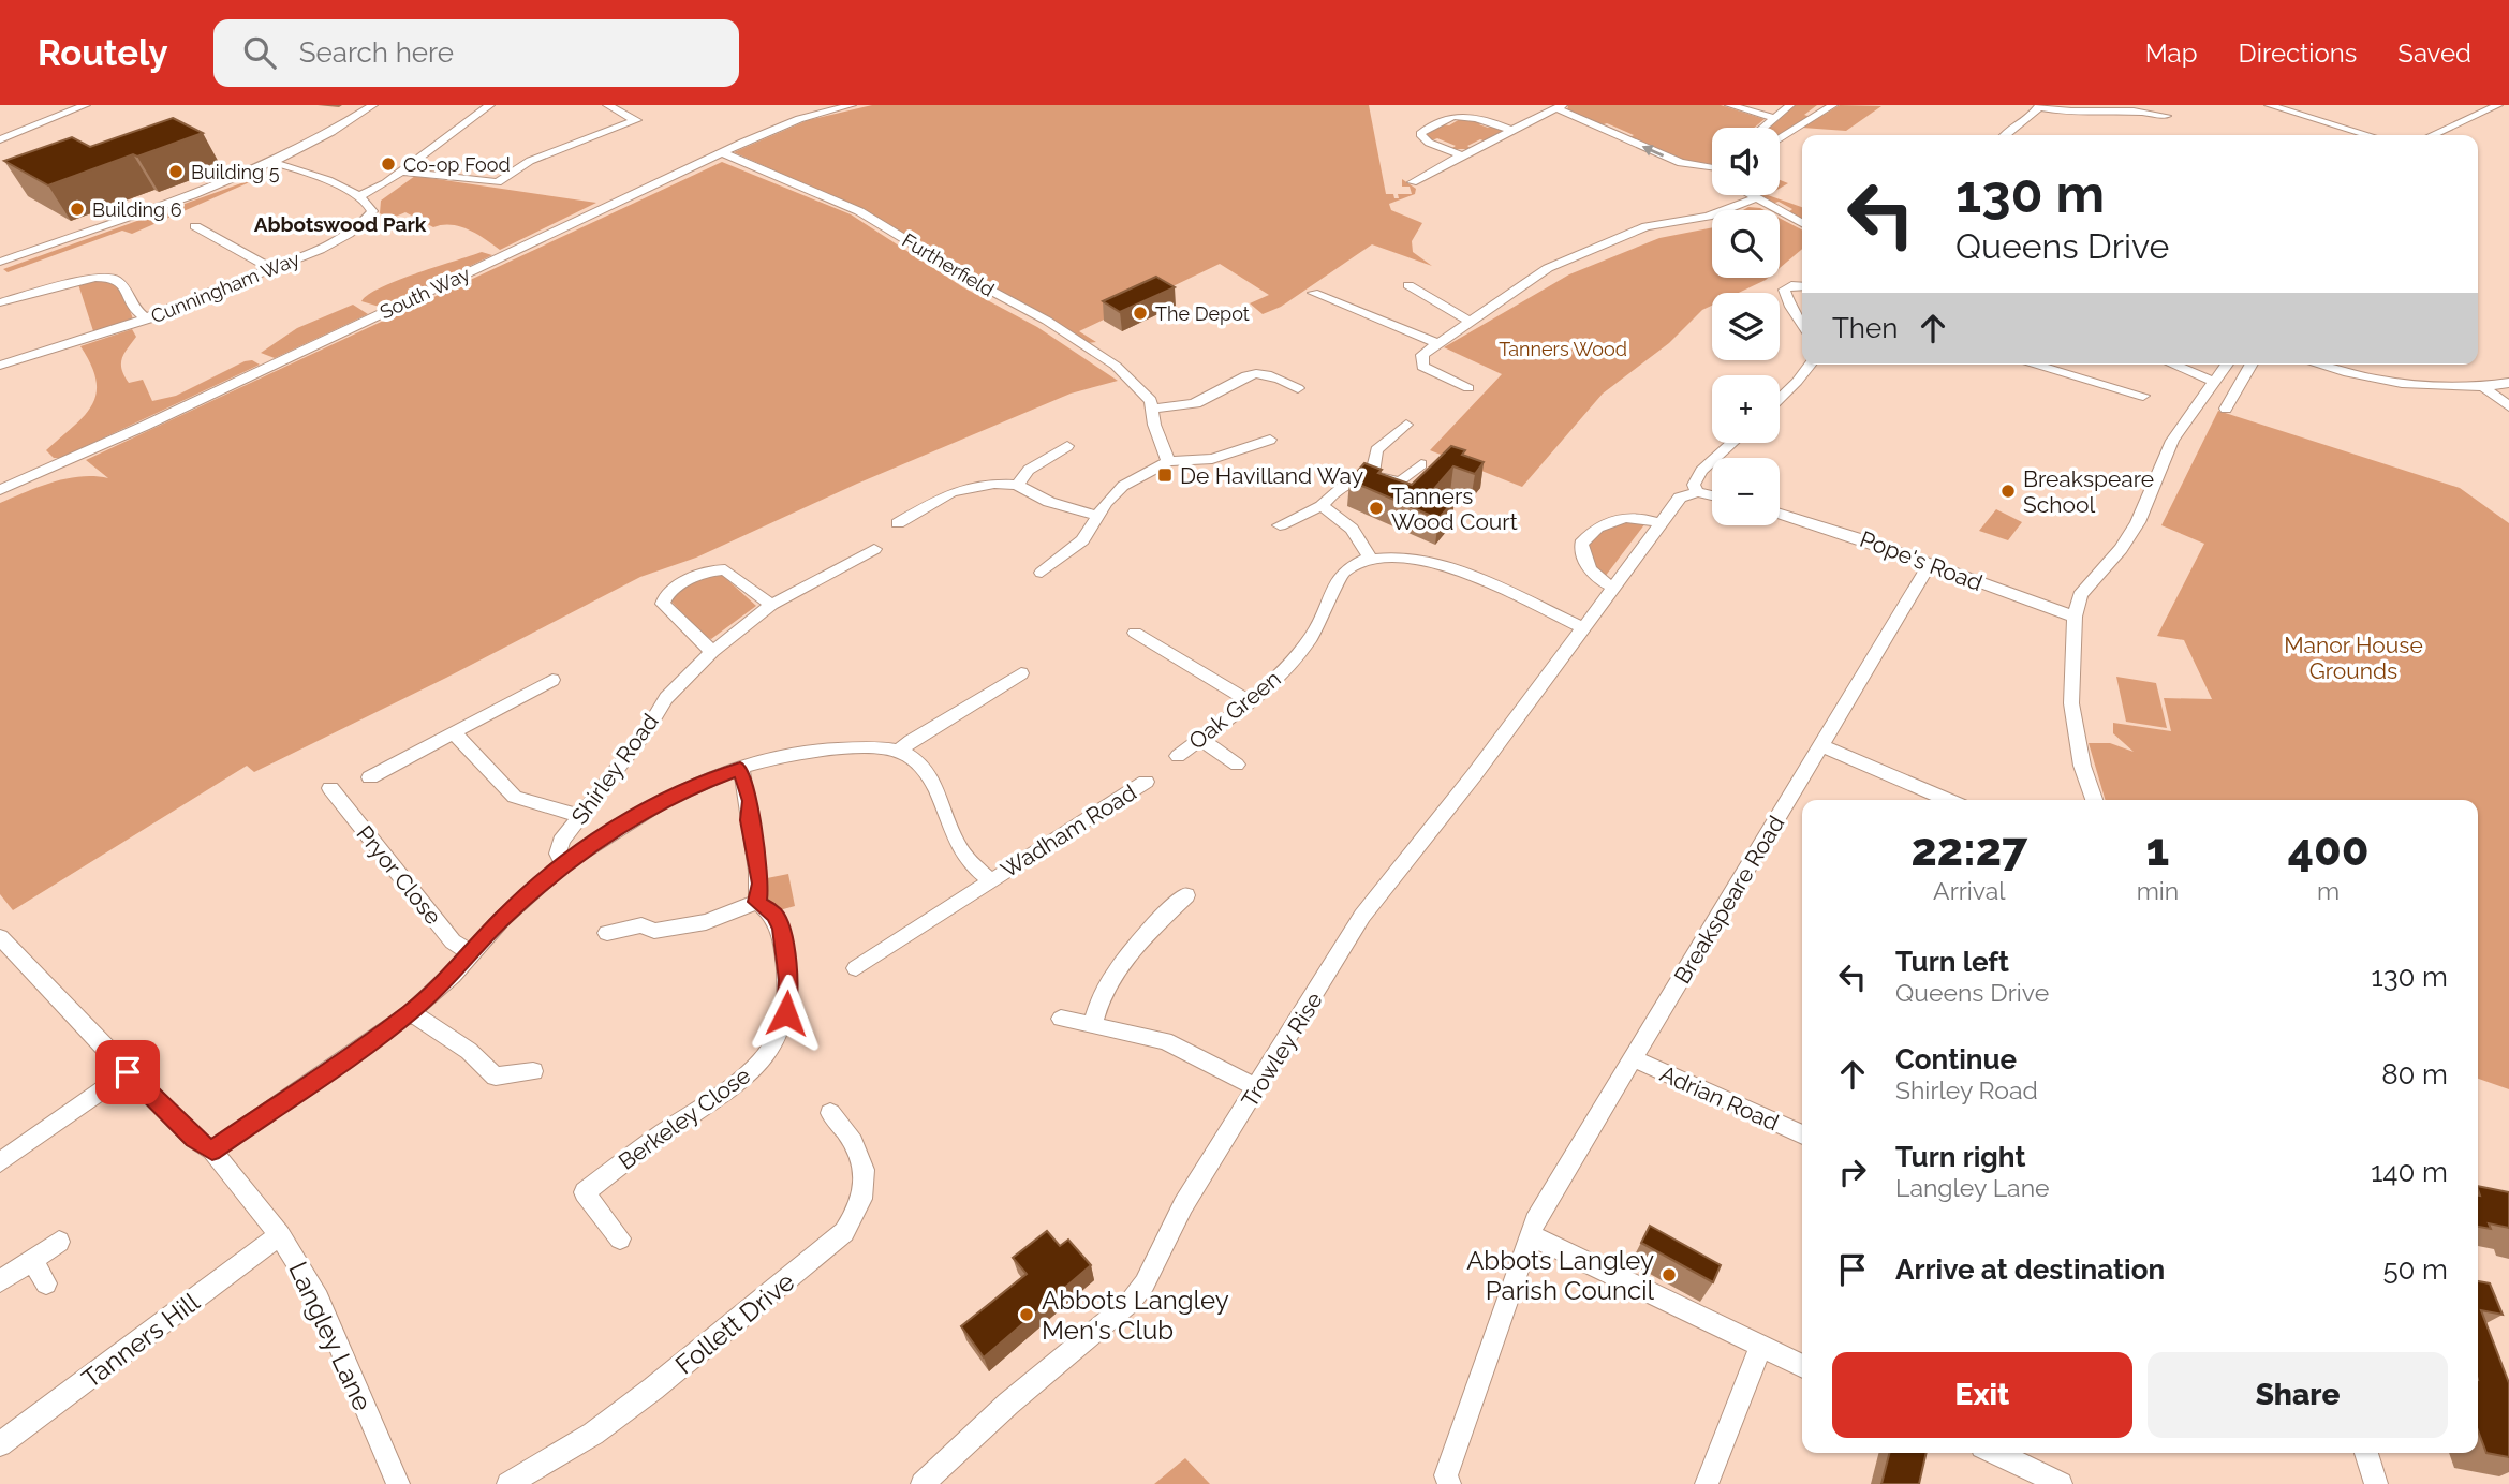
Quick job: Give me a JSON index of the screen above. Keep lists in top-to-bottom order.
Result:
{
  "streets": {
    "street": [
      "Furtherfield",
      "Cunningham Way",
      "South Way",
      "Pope's Road",
      "Oak Green",
      "Shirley Road",
      "Wadham Road",
      "Pryor Close",
      "Breakspeare Road",
      "Trowley Rise",
      "Adrian Road",
      "Berkeley Close",
      "Follett Drive",
      "Langley Lane",
      "Tanners Hill"
    ]
  },
  "crossings": [
    ["Furtherfield", "South Way"],
    ["Pope's Road", "Breakspeare Road"],
    ["Breakspeare Road", "Adrian Road"],
    ["Langley Lane", "Tanners Hill"]
  ],
  "districts": ["Abbotswood Park"],
  "parks": ["Tanners Wood", "Manor House Grounds"],
  "places": {
    "other": [
      "Co-op Food",
      "Building 5",
      "Building 6",
      "The Depot",
      "Breakspeare School",
      "Tanners Wood Court",
      "Abbots Langley Parish Council",
      "Abbots Langley Men's Club"
    ],
    "transit": ["De Havilland Way"]
  },
  "page": {
    "header": "Routely",
    "search": "Search here",
    "nav": ["Map", "Directions", "Saved"],
    "map_buttons": ["+", "−"],
    "turn": ["130 m", "Queens Drive"],
    "then": "Then",
    "eta": [
      "22:27",
      "Arrival",
      "1",
      "min",
      "400",
      "m"
    ],
    "list": [
      {
        "name": "Turn left",
        "note": "Queens Drive",
        "value": "130 m"
      },
      {
        "name": "Continue",
        "note": "Shirley Road",
        "value": "80 m"
      },
      {
        "name": "Turn right",
        "note": "Langley Lane",
        "value": "140 m"
      },
      {
        "name": "Arrive at destination",
        "value": "50 m"
      }
    ],
    "buttons": ["Exit", "Share"]
  }
}
